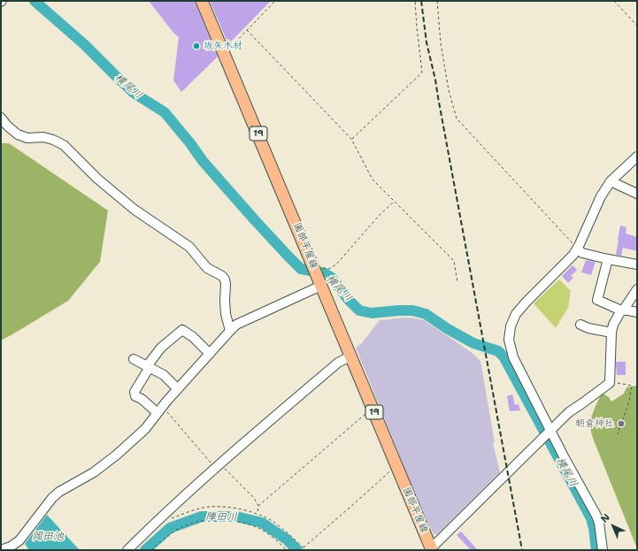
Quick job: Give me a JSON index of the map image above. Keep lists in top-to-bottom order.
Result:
{
  "streets": {
    "main road": ["19", "園部平屋線"]
  },
  "water": ["横尾川", "陣田川", "岡田池"],
  "places": ["坂矢木材", "朝倉神社"],
  "north": "top left"
}
